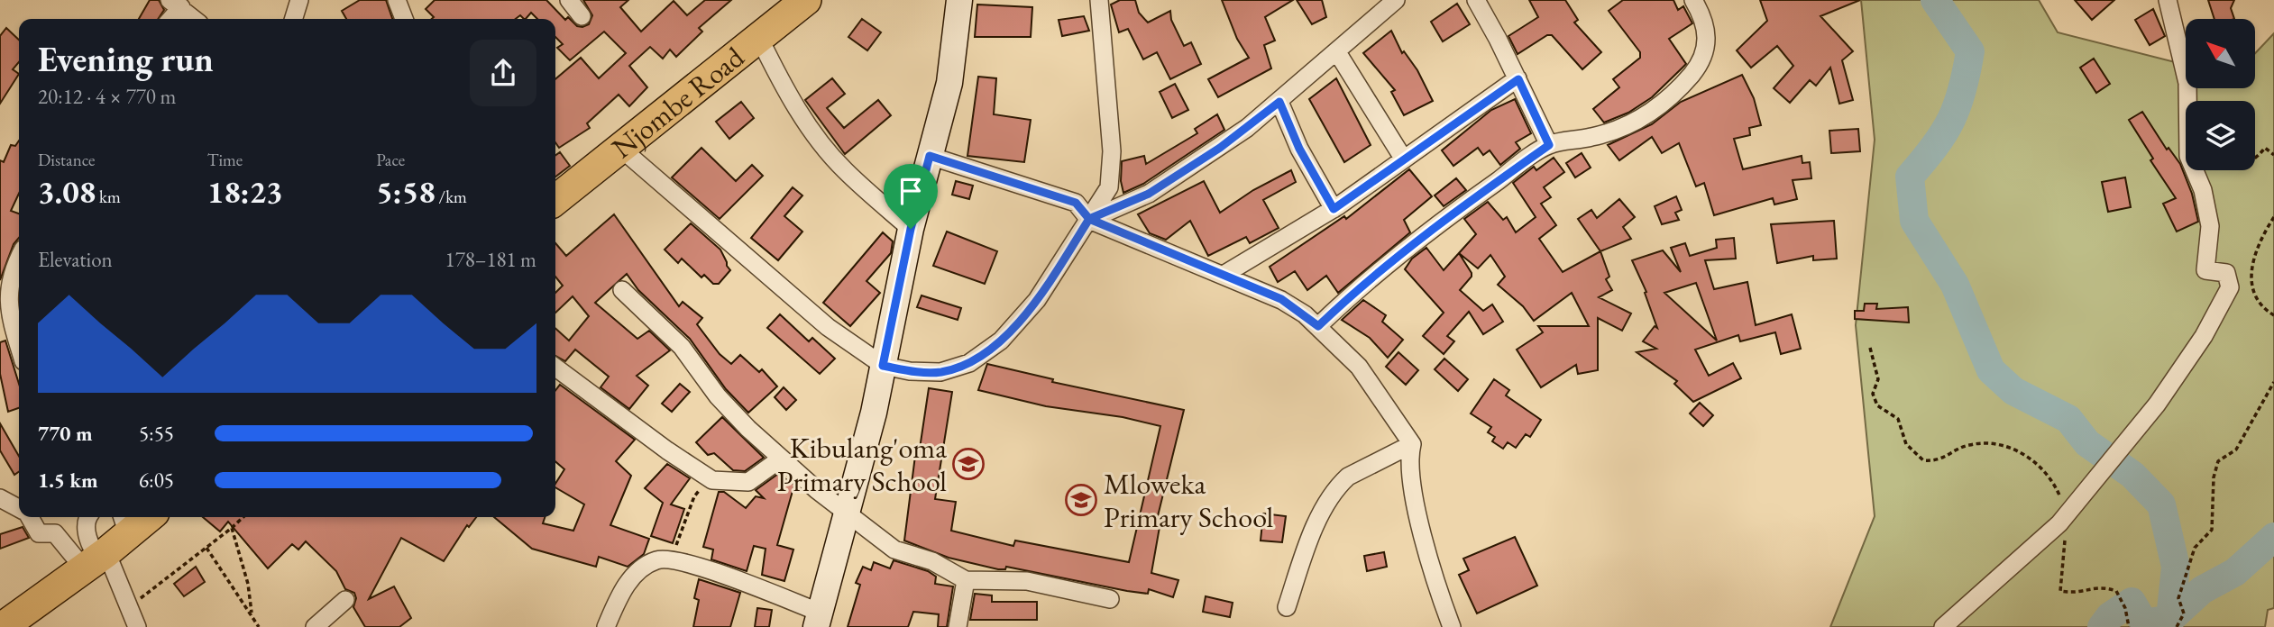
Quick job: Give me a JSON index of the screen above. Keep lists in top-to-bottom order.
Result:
{
  "streets": {
    "highway": ["Njombe Road"]
  },
  "places": {
    "school or university": ["Kibulang'oma Primary School", "Mloweka Primary School"]
  },
  "north": "top left",
  "page": {
    "heading": ["Evening run", "20:12 · 4 × 770 m"],
    "stats": [
      ["Distance", "3.08 km"],
      ["Time", "18:23"],
      ["Pace", "5:58 /km"]
    ],
    "chart": ["Elevation", "178–181 m"],
    "list": [
      {
        "name": "770 m",
        "note": "5:55"
      },
      {
        "name": "1.5 km",
        "note": "6:05"
      }
    ]
  }
}
